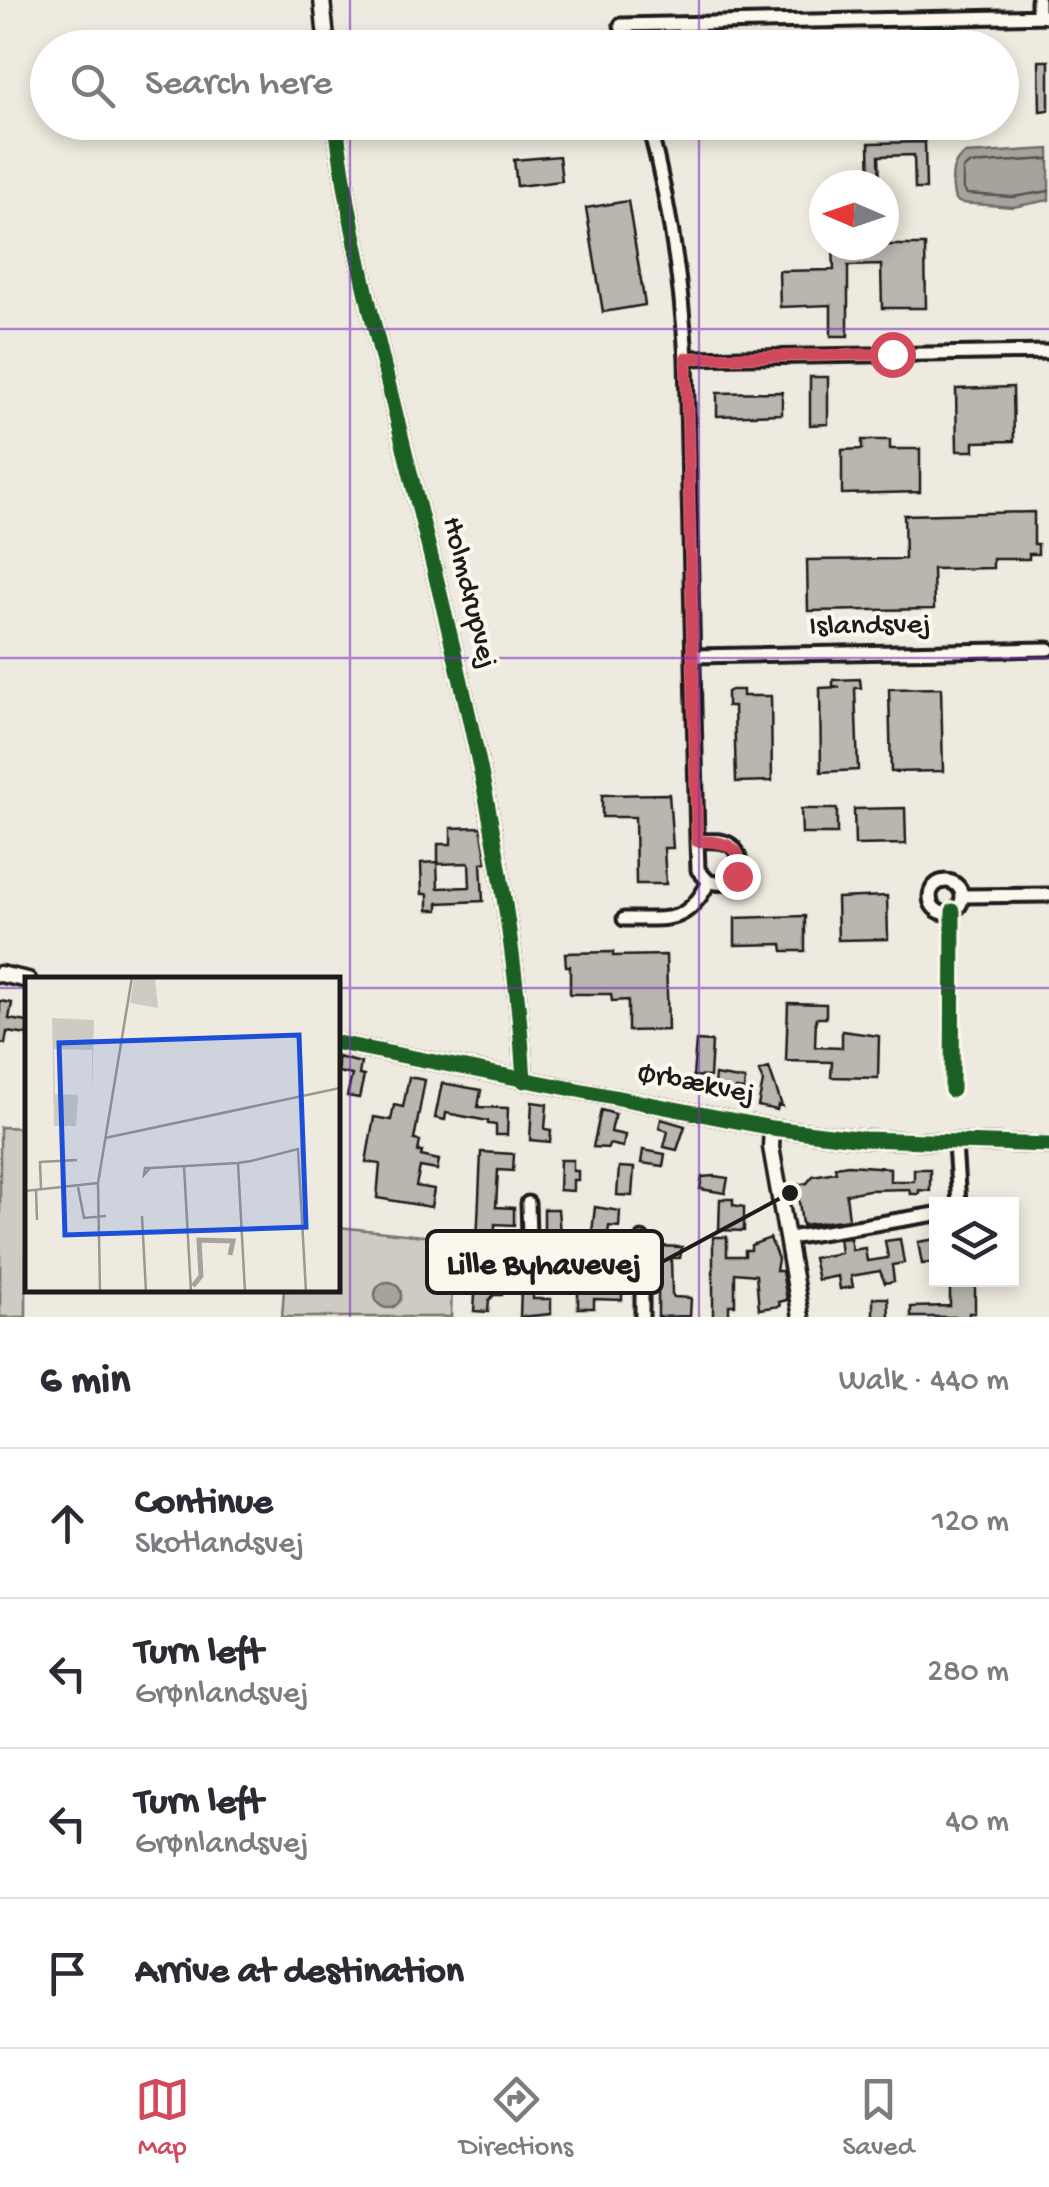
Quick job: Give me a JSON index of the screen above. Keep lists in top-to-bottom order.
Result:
{
  "streets": {
    "street": ["Holmdrupvej", "Islandsvej", "Ørbækvej"]
  },
  "crossings": [
    ["Holmdrupvej", "Ørbækvej"]
  ],
  "places": ["Lille Byhavevej"],
  "north": "left",
  "page": {
    "search": "Search here",
    "heading": ["6 min", "Walk · 440 m"],
    "list": [
      ["Continue", "Skotlandsvej", "120 m"],
      ["Turn left", "Grønlandsvej", "280 m"],
      ["Turn left", "Grønlandsvej", "40 m"],
      "Arrive at destination"
    ],
    "nav": ["Map", "Directions", "Saved"]
  }
}
